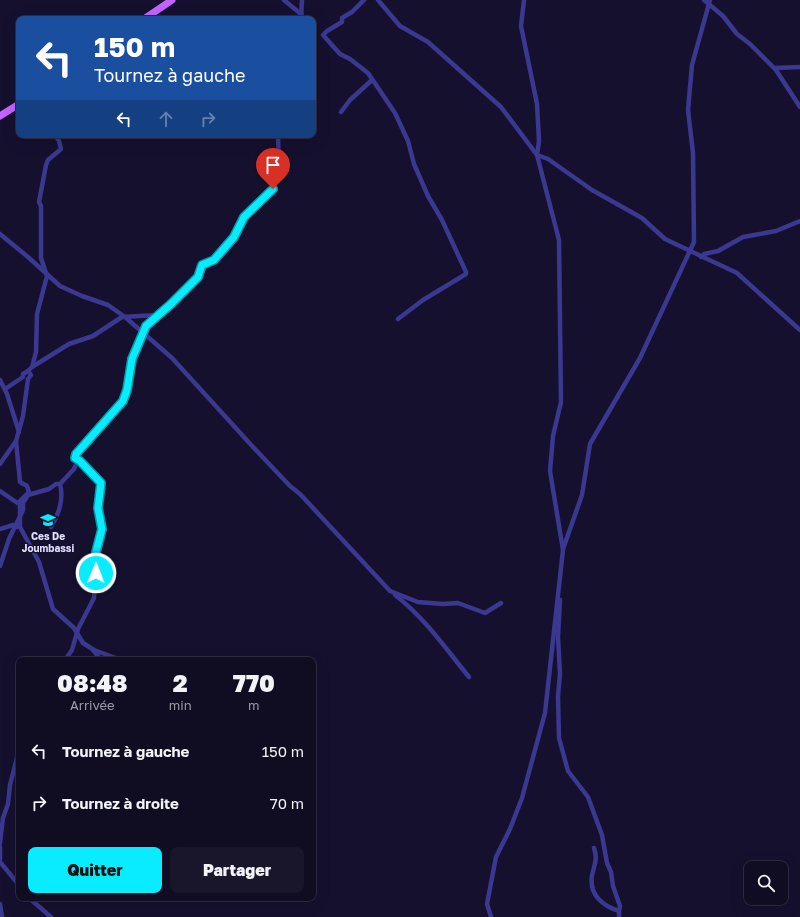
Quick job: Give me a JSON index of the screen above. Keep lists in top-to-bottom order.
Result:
{
  "places": {
    "school or university": ["Ces De Joumbassi"]
  },
  "page": {
    "turn": ["150 m", "Tournez à gauche"],
    "eta": [
      "08:48",
      "Arrivée",
      "2",
      "min",
      "770",
      "m"
    ],
    "list": [
      {
        "name": "Tournez à gauche",
        "value": "150 m"
      },
      {
        "name": "Tournez à droite",
        "value": "70 m"
      }
    ],
    "buttons": ["Quitter", "Partager"]
  }
}
